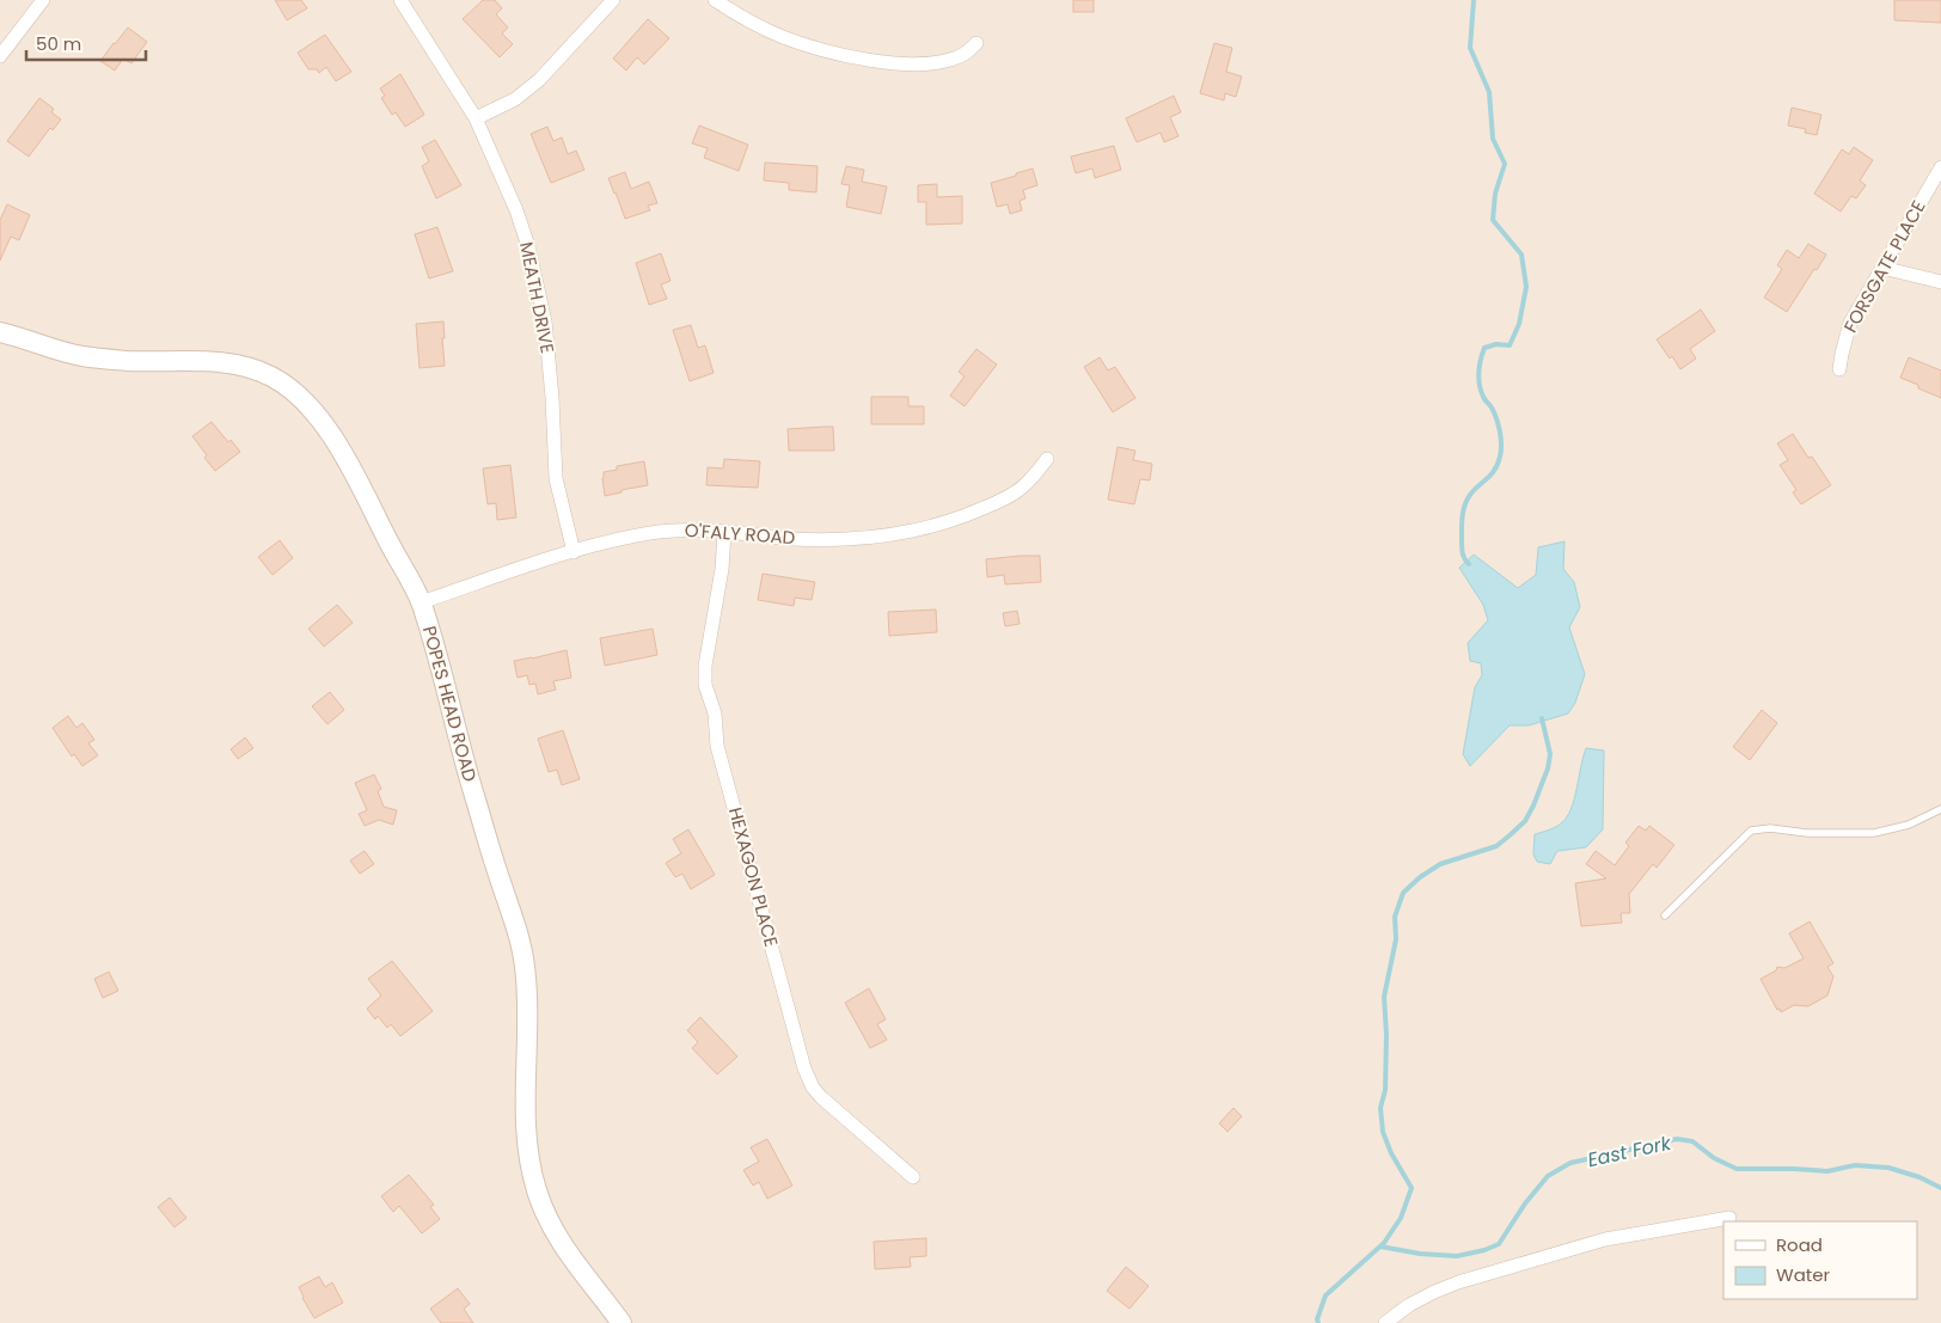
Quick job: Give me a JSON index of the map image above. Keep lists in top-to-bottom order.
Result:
{
  "streets": {
    "street": [
      "FORSGATE PLACE",
      "MEATH DRIVE",
      "O'FALY ROAD",
      "POPES HEAD ROAD",
      "HEXAGON PLACE"
    ]
  },
  "crossings": [
    ["MEATH DRIVE", "O'FALY ROAD"],
    ["O'FALY ROAD", "POPES HEAD ROAD"],
    ["O'FALY ROAD", "HEXAGON PLACE"]
  ],
  "water": ["East Fork"],
  "legend": ["Road", "Water"],
  "scale_bar": "50 m"
}
